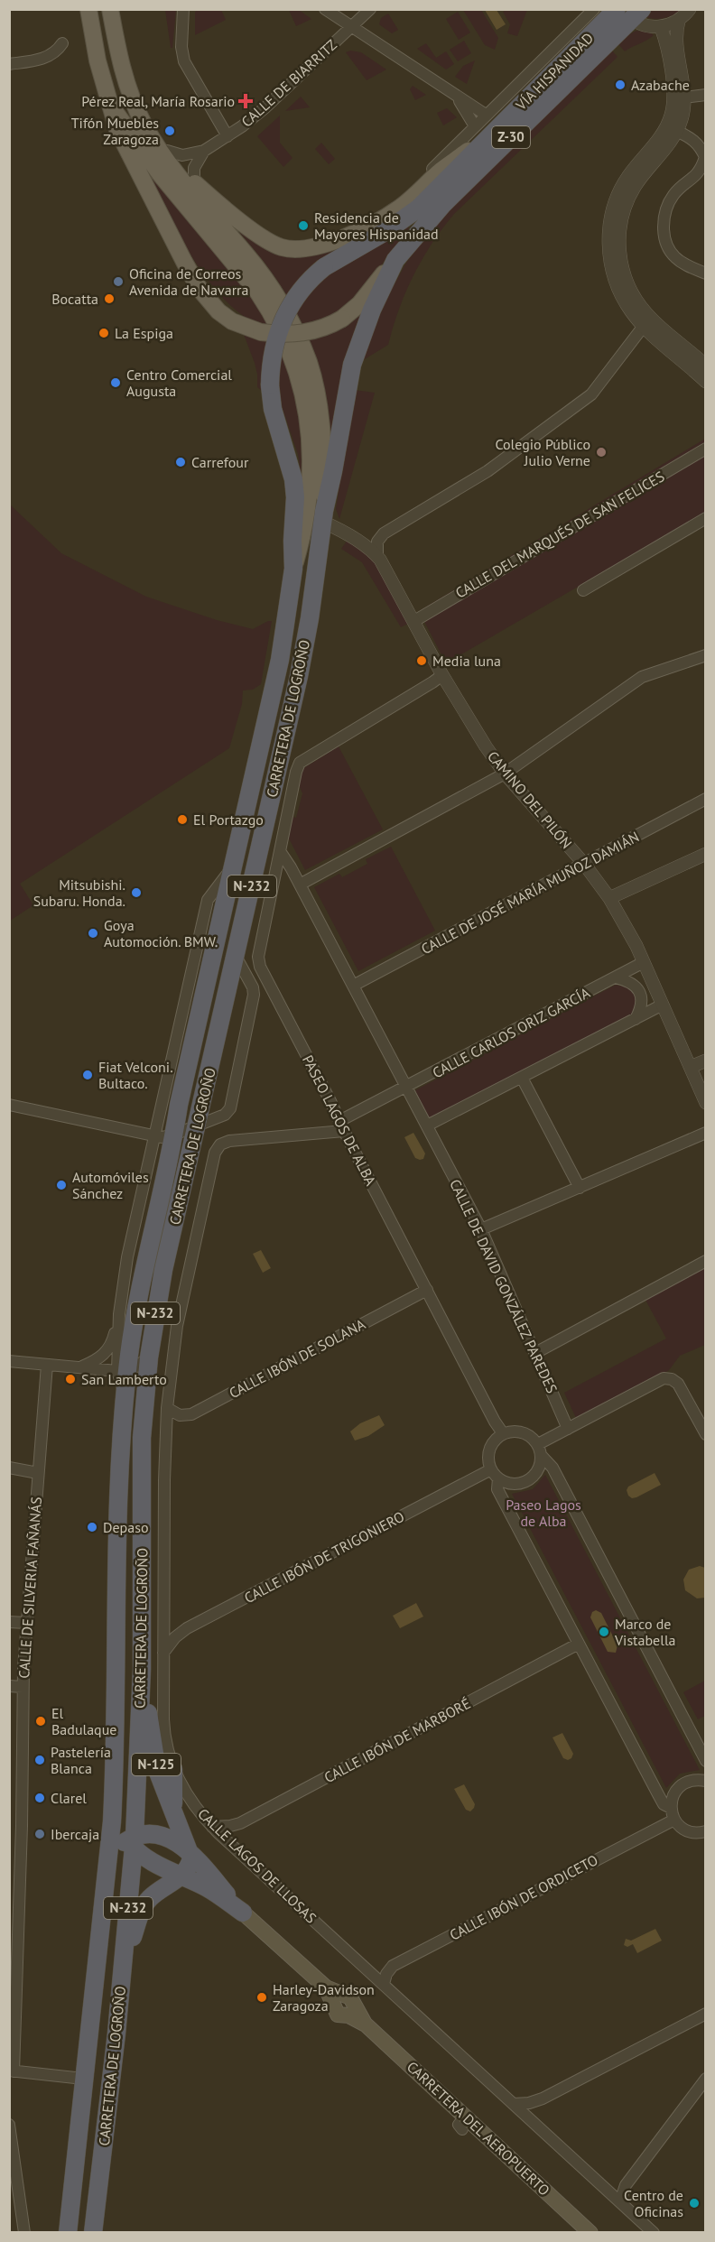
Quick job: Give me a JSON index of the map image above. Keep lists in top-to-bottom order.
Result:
{
  "streets": {
    "highway": [
      "VÍA HISPANIDAD",
      "Z-30",
      "CARRETERA DE LOGROÑO",
      "N-232",
      "N-125"
    ],
    "main road": ["CARRETERA DEL AEROPUERTO"],
    "street": [
      "CALLE DE BIARRITZ",
      "CALLE DEL MARQUÉS DE SAN FELICES",
      "CAMINO DEL PILÓN",
      "CALLE DE JOSÉ MARÍA MUÑOZ DAMIÁN",
      "CALLE CARLOS ORIZ GARCÍA",
      "PASEO LAGOS DE ALBA",
      "CALLE DE DAVID GONZÁLEZ PAREDES",
      "CALLE IBÓN DE SOLANA",
      "CALLE IBÓN DE TRIGONIERO",
      "CALLE DE SILVERIA FAÑANÁS",
      "CALLE IBÓN DE MARBORÉ",
      "CALLE LAGOS DE LLOSAS",
      "CALLE IBÓN DE ORDICETO"
    ]
  },
  "crossings": [
    ["VÍA HISPANIDAD", "Z-30"],
    ["VÍA HISPANIDAD", "CARRETERA DE LOGROÑO"],
    ["VÍA HISPANIDAD", "CAMINO DEL PILÓN"],
    ["Z-30", "CARRETERA DE LOGROÑO"],
    ["CALLE DEL MARQUÉS DE SAN FELICES", "CAMINO DEL PILÓN"],
    ["CARRETERA DE LOGROÑO", "CAMINO DEL PILÓN"],
    ["CARRETERA DE LOGROÑO", "N-125"],
    ["CAMINO DEL PILÓN", "CALLE DE JOSÉ MARÍA MUÑOZ DAMIÁN"],
    ["CAMINO DEL PILÓN", "CALLE CARLOS ORIZ GARCÍA"],
    ["CALLE DE JOSÉ MARÍA MUÑOZ DAMIÁN", "CALLE DE DAVID GONZÁLEZ PAREDES"],
    ["CALLE CARLOS ORIZ GARCÍA", "CALLE DE DAVID GONZÁLEZ PAREDES"],
    ["PASEO LAGOS DE ALBA", "CALLE DE DAVID GONZÁLEZ PAREDES"],
    ["PASEO LAGOS DE ALBA", "CALLE IBÓN DE SOLANA"],
    ["PASEO LAGOS DE ALBA", "CALLE IBÓN DE TRIGONIERO"],
    ["PASEO LAGOS DE ALBA", "CALLE LAGOS DE LLOSAS"],
    ["CALLE IBÓN DE SOLANA", "CALLE LAGOS DE LLOSAS"],
    ["CALLE IBÓN DE TRIGONIERO", "CALLE LAGOS DE LLOSAS"],
    ["CALLE IBÓN DE MARBORÉ", "CALLE LAGOS DE LLOSAS"],
    ["N-125", "CARRETERA DEL AEROPUERTO"],
    ["CALLE LAGOS DE LLOSAS", "CALLE IBÓN DE ORDICETO"]
  ],
  "parks": ["Paseo Lagos de Alba"],
  "places": {
    "other": [
      "Azabache",
      "Tifón Muebles Zaragoza",
      "Residencia de Mayores Hispanidad",
      "Oficina de Correos Avenida de Navarra",
      "Bocatta",
      "La Espiga",
      "Centro Comercial Augusta",
      "Colegio Público Julio Verne",
      "Carrefour",
      "Media luna",
      "El Portazgo",
      "Mitsubishi. Subaru. Honda.",
      "Goya Automoción. BMW.",
      "Fiat Velconi. Bultaco.",
      "Automóviles Sánchez",
      "San Lamberto",
      "Depaso",
      "Marco de Vistabella",
      "El Badulaque",
      "Pastelería Blanca",
      "Clarel",
      "Ibercaja",
      "Harley-Davidson Zaragoza",
      "Centro de Oficinas"
    ],
    "health": ["Pérez Real, María Rosario"]
  }
}
